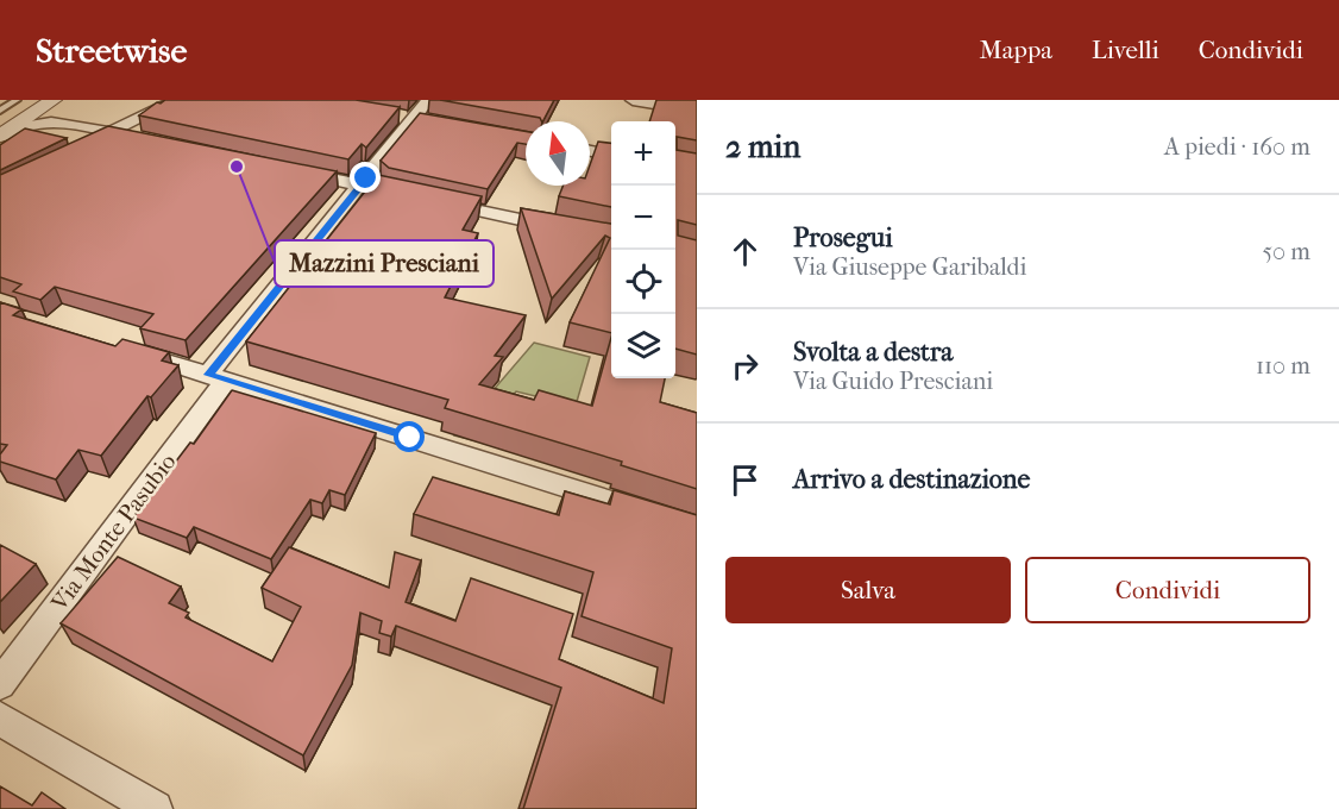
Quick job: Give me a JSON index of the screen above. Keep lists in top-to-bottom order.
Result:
{
  "streets": {
    "street": ["Via Monte Pasubio"]
  },
  "places": ["Mazzini Presciani"],
  "north": "top",
  "page": {
    "header": "Streetwise",
    "nav": ["Mappa", "Livelli", "Condividi"],
    "heading": ["2 min", "A piedi · 160 m"],
    "map_buttons": ["+", "−"],
    "list": [
      ["Prosegui", "Via Giuseppe Garibaldi", "50 m"],
      ["Svolta a destra", "Via Guido Presciani", "110 m"],
      "Arrivo a destinazione"
    ],
    "buttons": ["Salva", "Condividi"]
  }
}
